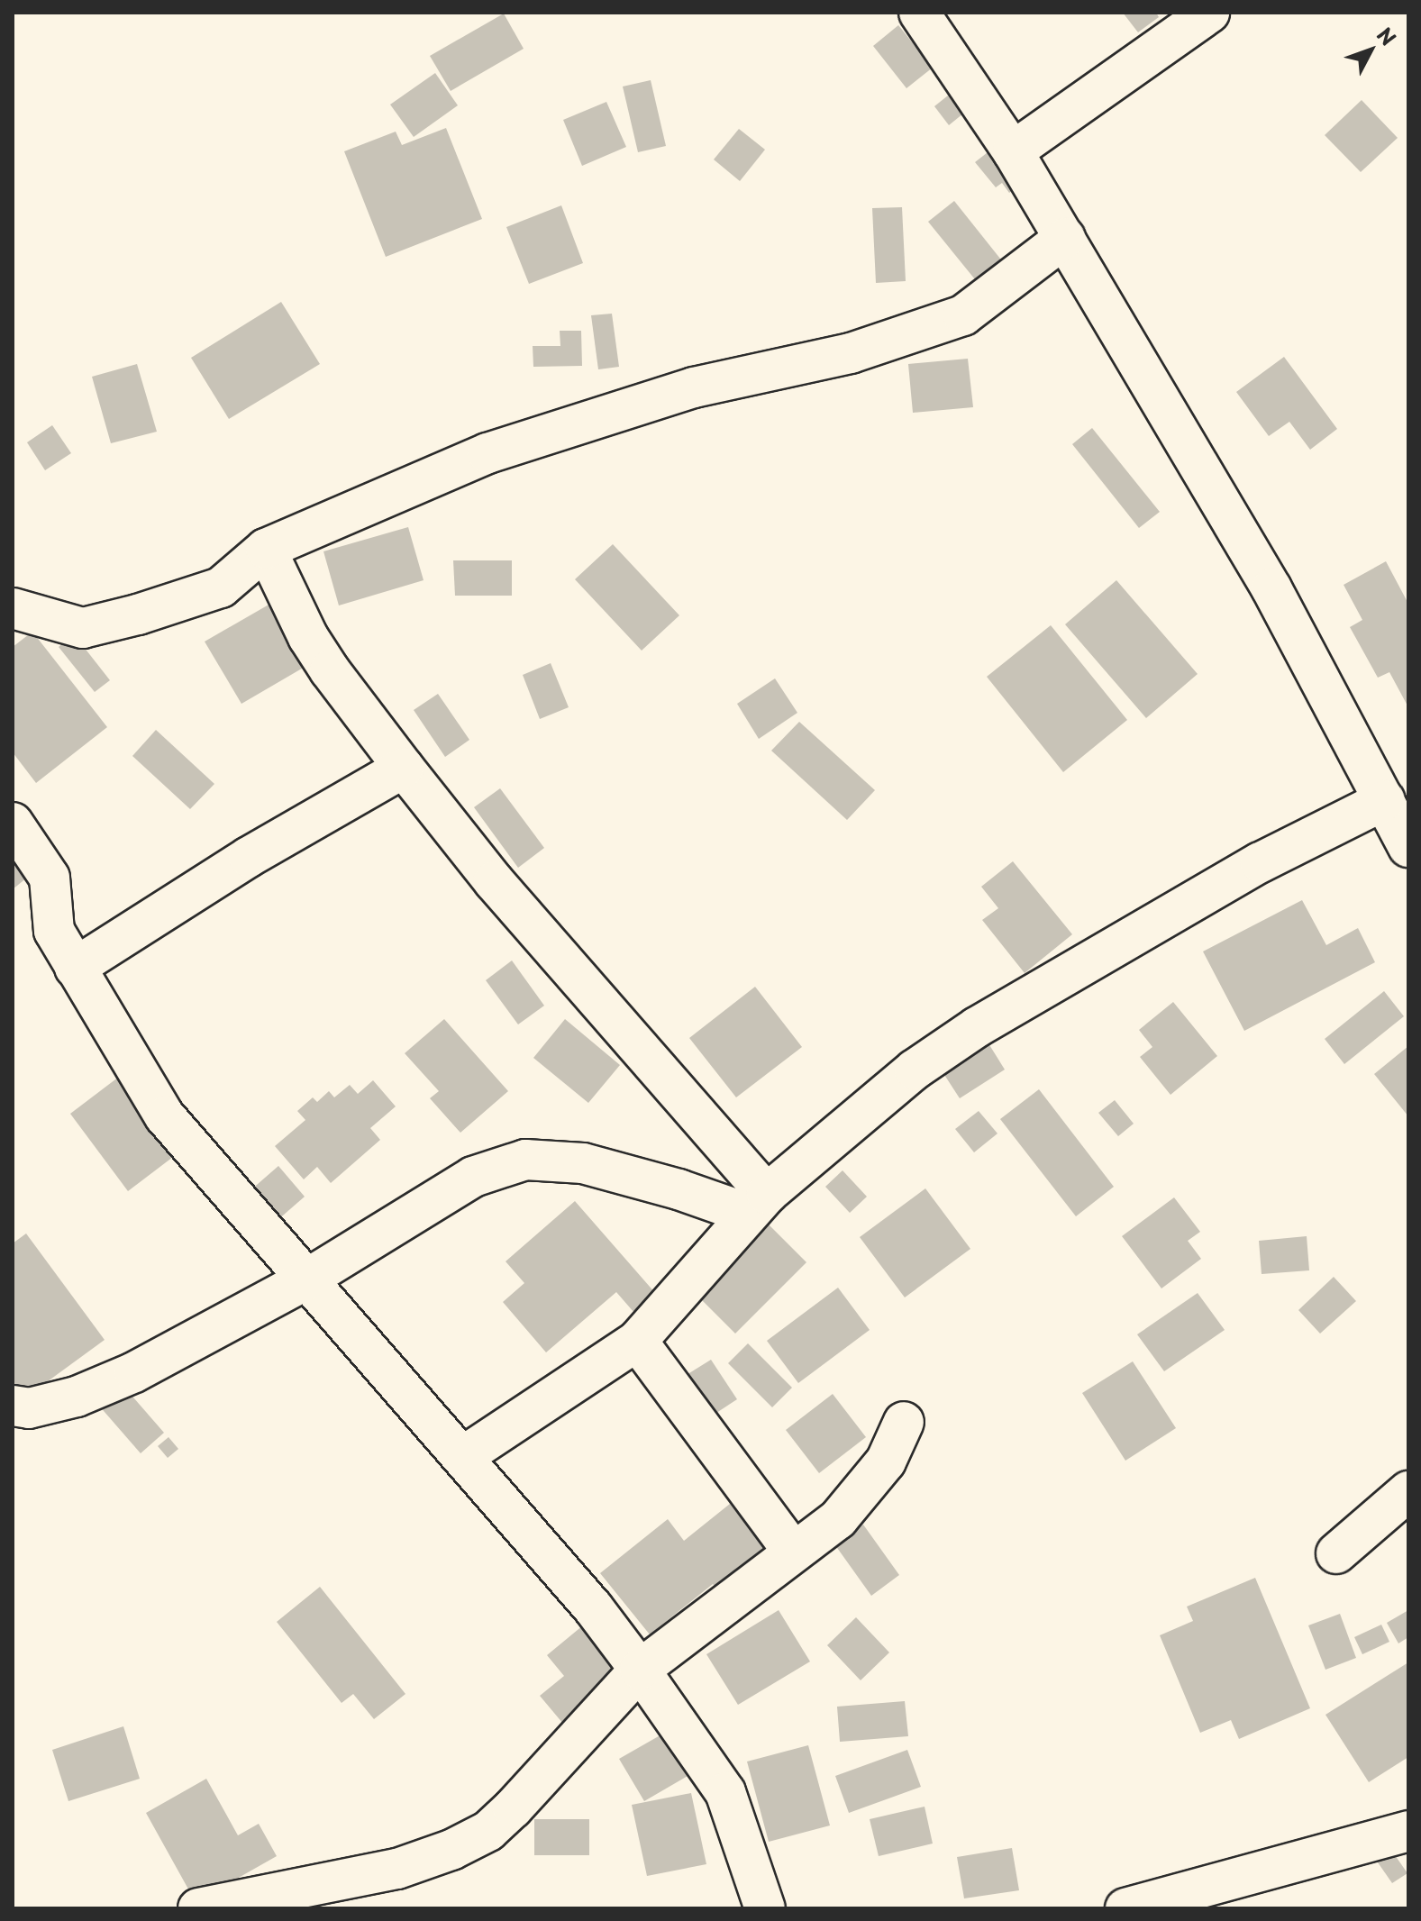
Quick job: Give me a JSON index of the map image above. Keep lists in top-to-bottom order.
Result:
{
  "north": "top right"
}
